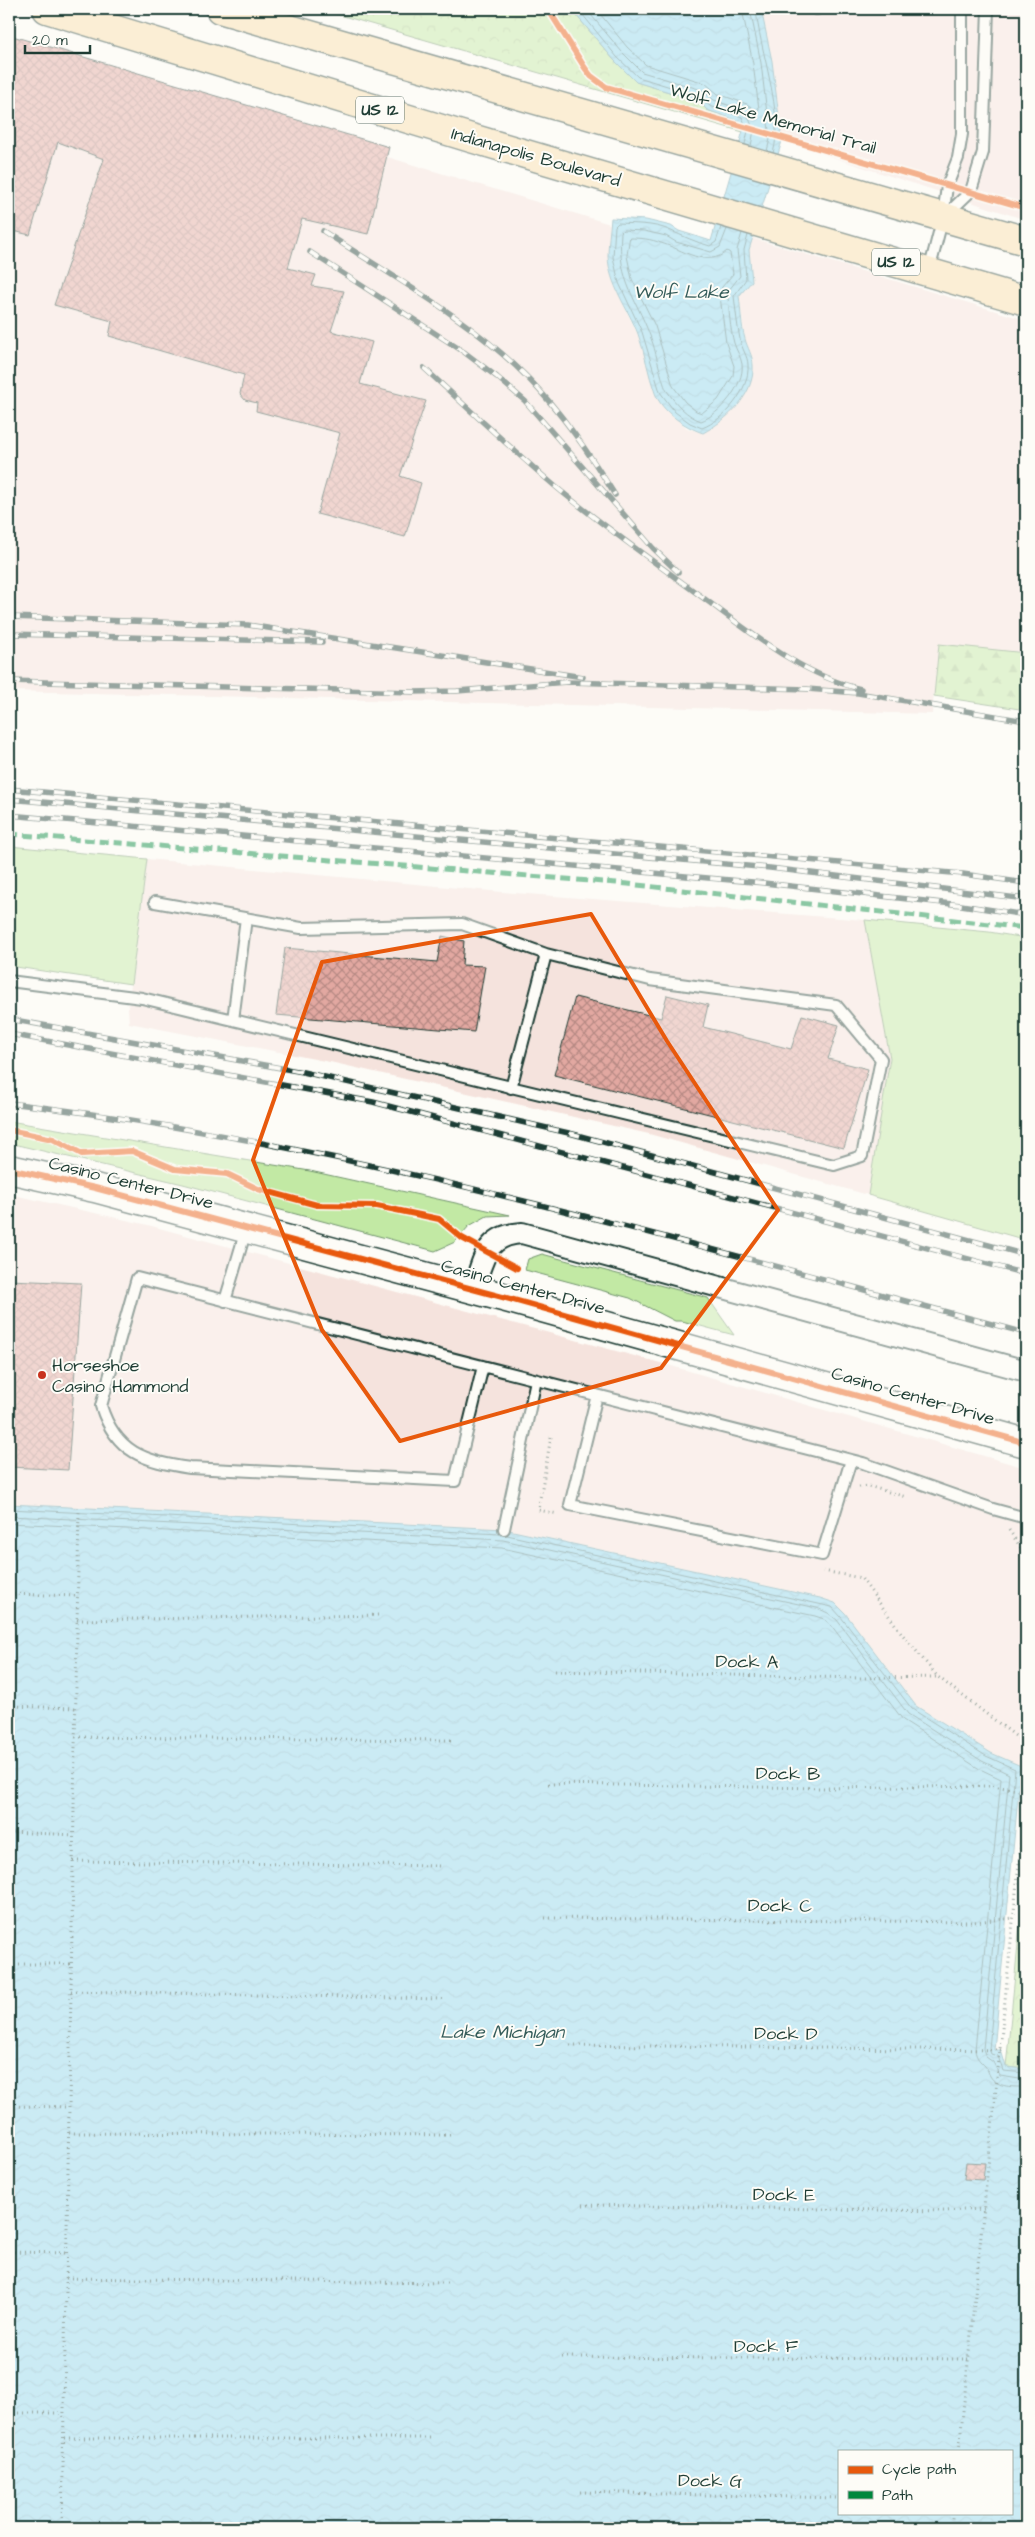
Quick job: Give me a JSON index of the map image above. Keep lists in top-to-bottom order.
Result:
{
  "streets": {
    "main road": ["US 12", "Indianapolis Boulevard"],
    "street": ["Casino Center Drive"],
    "path": [
      "Dock A",
      "Dock B",
      "Dock C",
      "Dock D",
      "Dock E",
      "Dock F",
      "Dock G"
    ],
    "cycle path": ["Wolf Lake Memorial Trail"]
  },
  "water": ["Wolf Lake", "Lake Michigan"],
  "places": ["Horseshoe Casino Hammond"],
  "legend": ["Cycle path", "Path"],
  "scale_bar": "20 m"
}
